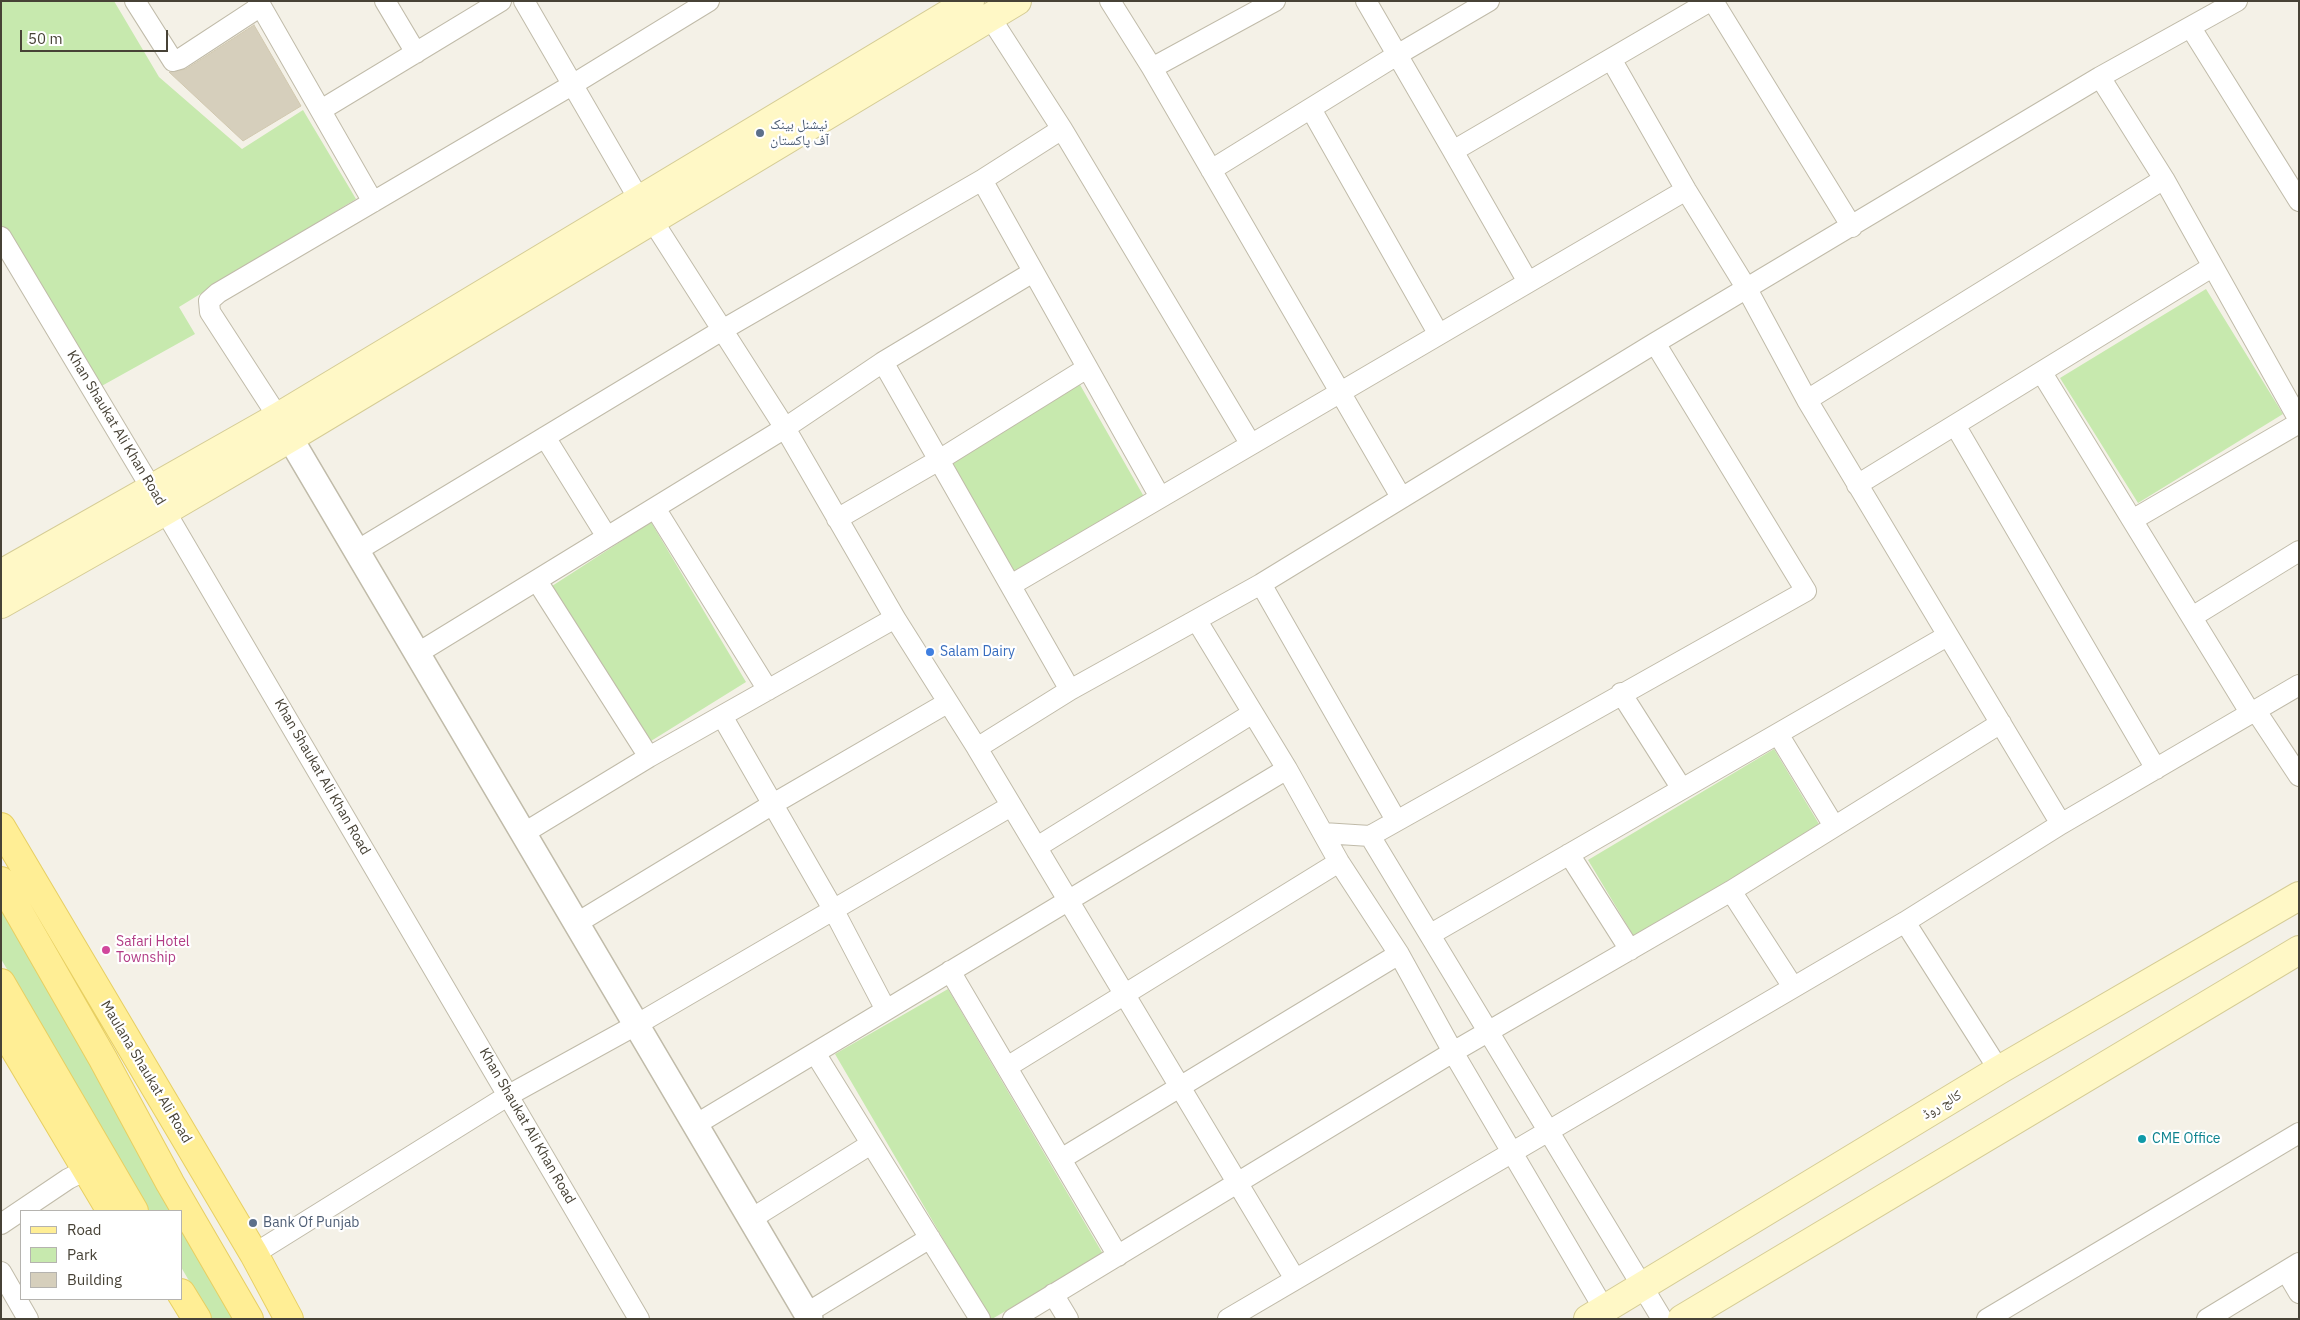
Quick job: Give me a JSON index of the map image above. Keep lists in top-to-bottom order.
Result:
{
  "streets": {
    "main road": ["Maulana Shaukat Ali Road", "کالج روڈ"],
    "street": ["Khan Shaukat Ali Khan Road"]
  },
  "places": [
    "نیشنل بینک آف پاکستان",
    "Salam Dairy",
    "Safari Hotel Township",
    "CME Office",
    "Bank Of Punjab"
  ],
  "legend": ["Road", "Park", "Building"],
  "scale_bar": "50 m"
}
